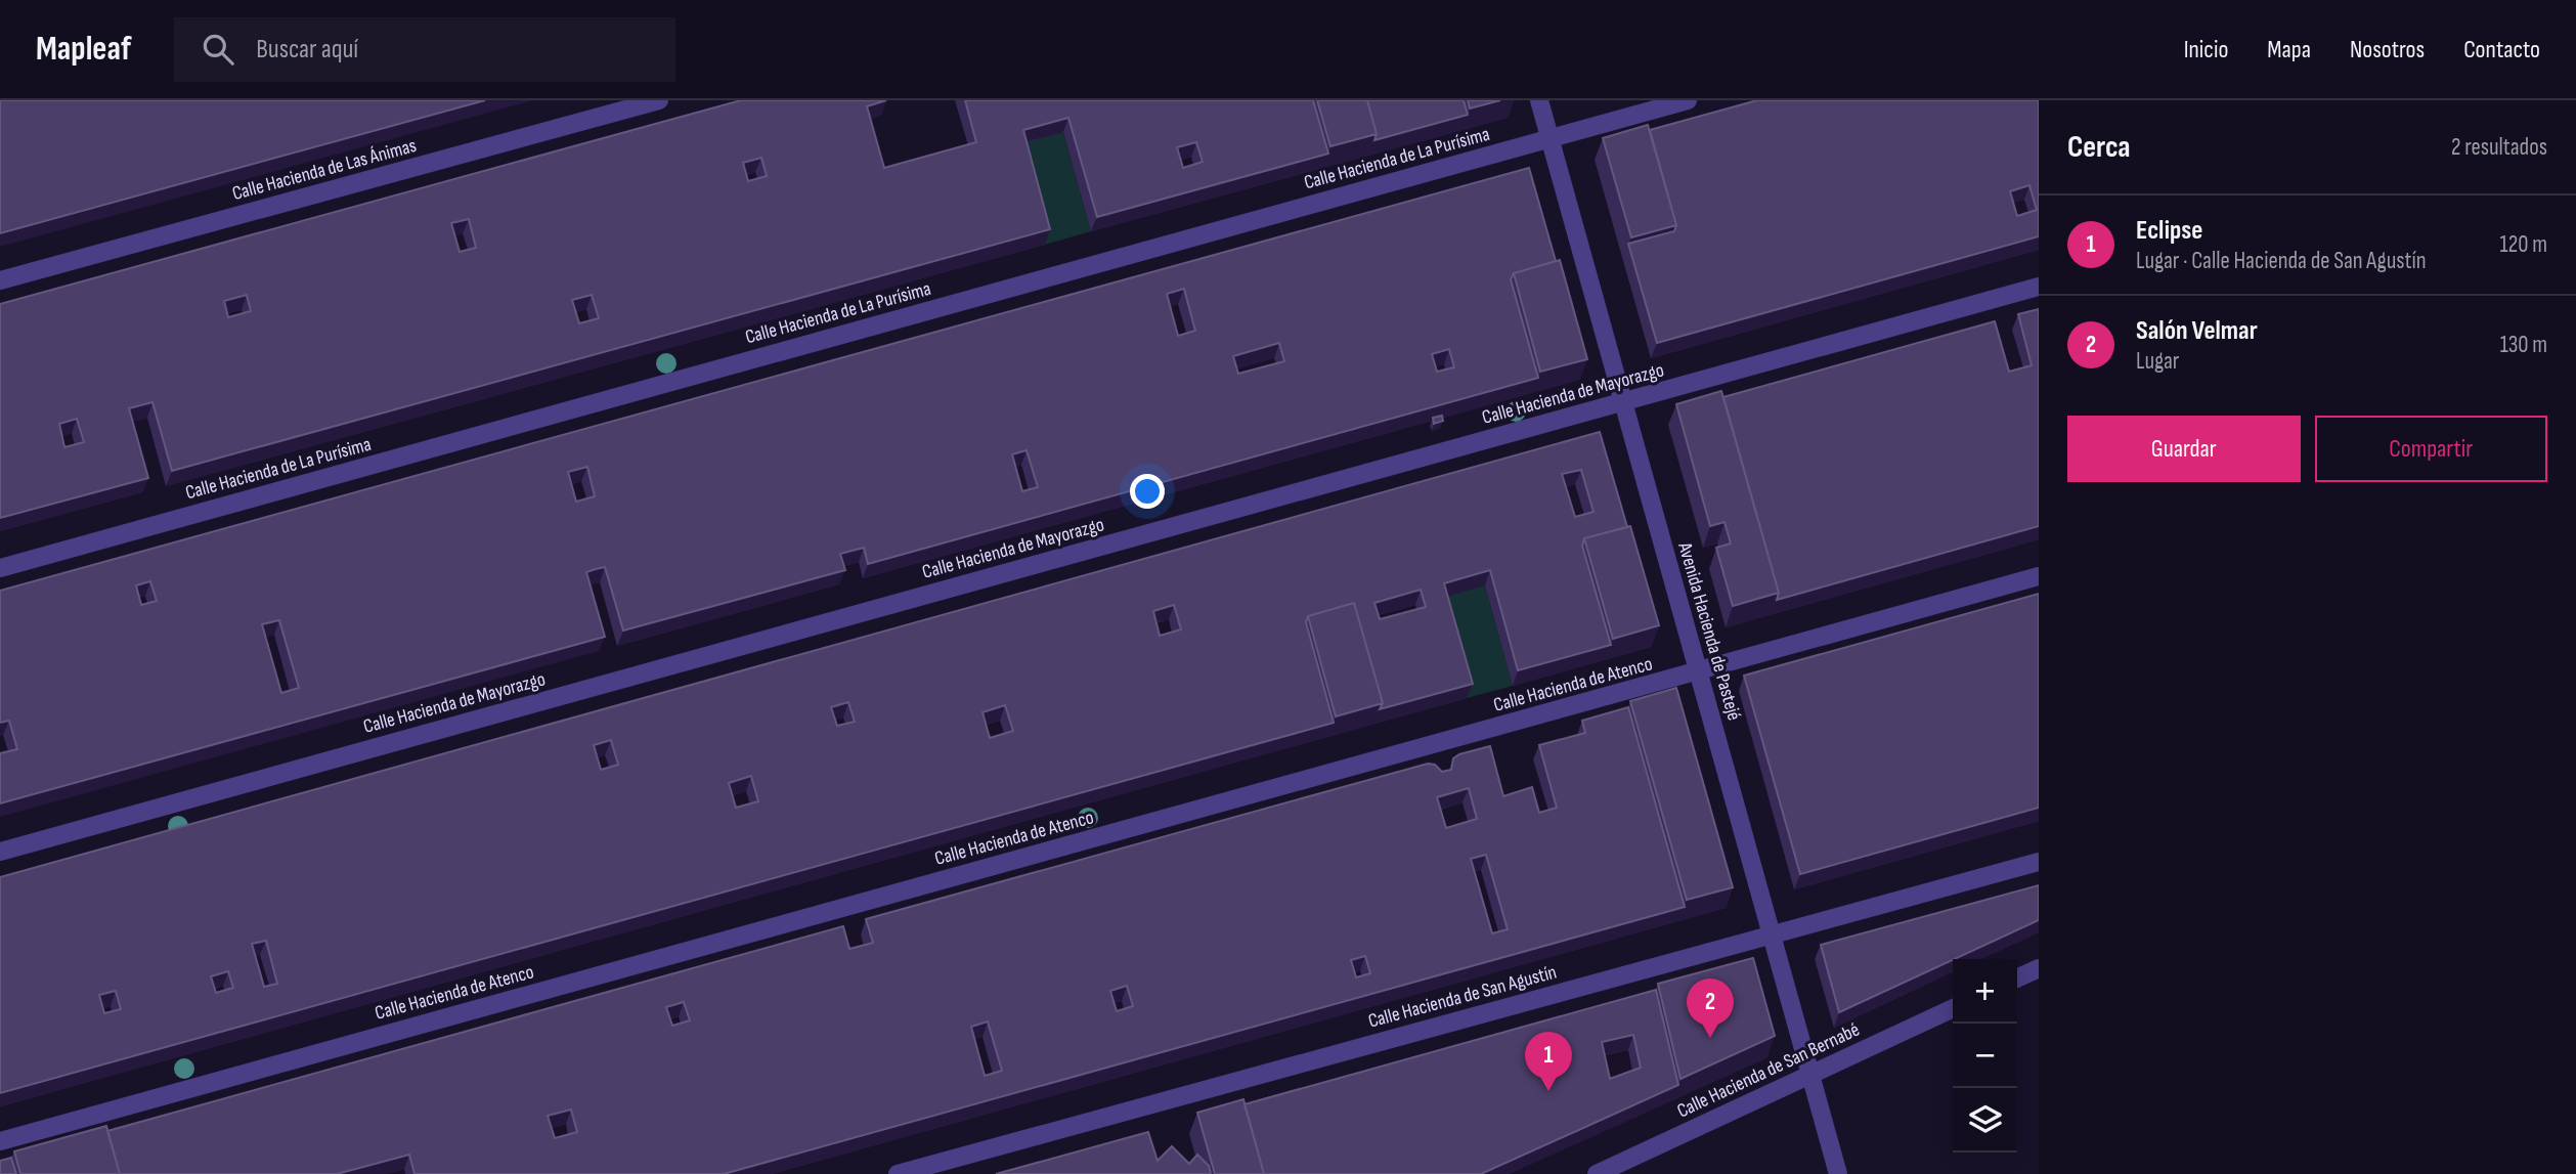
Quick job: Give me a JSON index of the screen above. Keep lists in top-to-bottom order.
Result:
{
  "streets": {
    "street": [
      "Calle Hacienda de La Purísima",
      "Calle Hacienda de Las Ánimas",
      "Calle Hacienda de Mayorazgo",
      "Avenida Hacienda de Pastejé",
      "Calle Hacienda de Atenco",
      "Calle Hacienda de San Agustín",
      "Calle Hacienda de San Bernabé"
    ]
  },
  "crossings": [
    ["Calle Hacienda de La Purísima", "Avenida Hacienda de Pastejé"],
    ["Calle Hacienda de Mayorazgo", "Avenida Hacienda de Pastejé"],
    ["Avenida Hacienda de Pastejé", "Calle Hacienda de Atenco"],
    ["Avenida Hacienda de Pastejé", "Calle Hacienda de San Agustín"],
    ["Avenida Hacienda de Pastejé", "Calle Hacienda de San Bernabé"]
  ],
  "page": {
    "header": "Mapleaf",
    "search": "Buscar aquí",
    "nav": [
      "Inicio",
      "Mapa",
      "Nosotros",
      "Contacto"
    ],
    "heading": ["Cerca", "2 resultados"],
    "list": [
      {
        "mark": "1",
        "name": "Eclipse",
        "note": "Lugar · Calle Hacienda de San Agustín",
        "value": "120 m"
      },
      {
        "mark": "2",
        "name": "Salón Velmar",
        "note": "Lugar",
        "value": "130 m"
      }
    ],
    "buttons": ["Guardar", "Compartir"],
    "map_buttons": ["+", "−"],
    "pins": ["2", "1"]
  }
}
